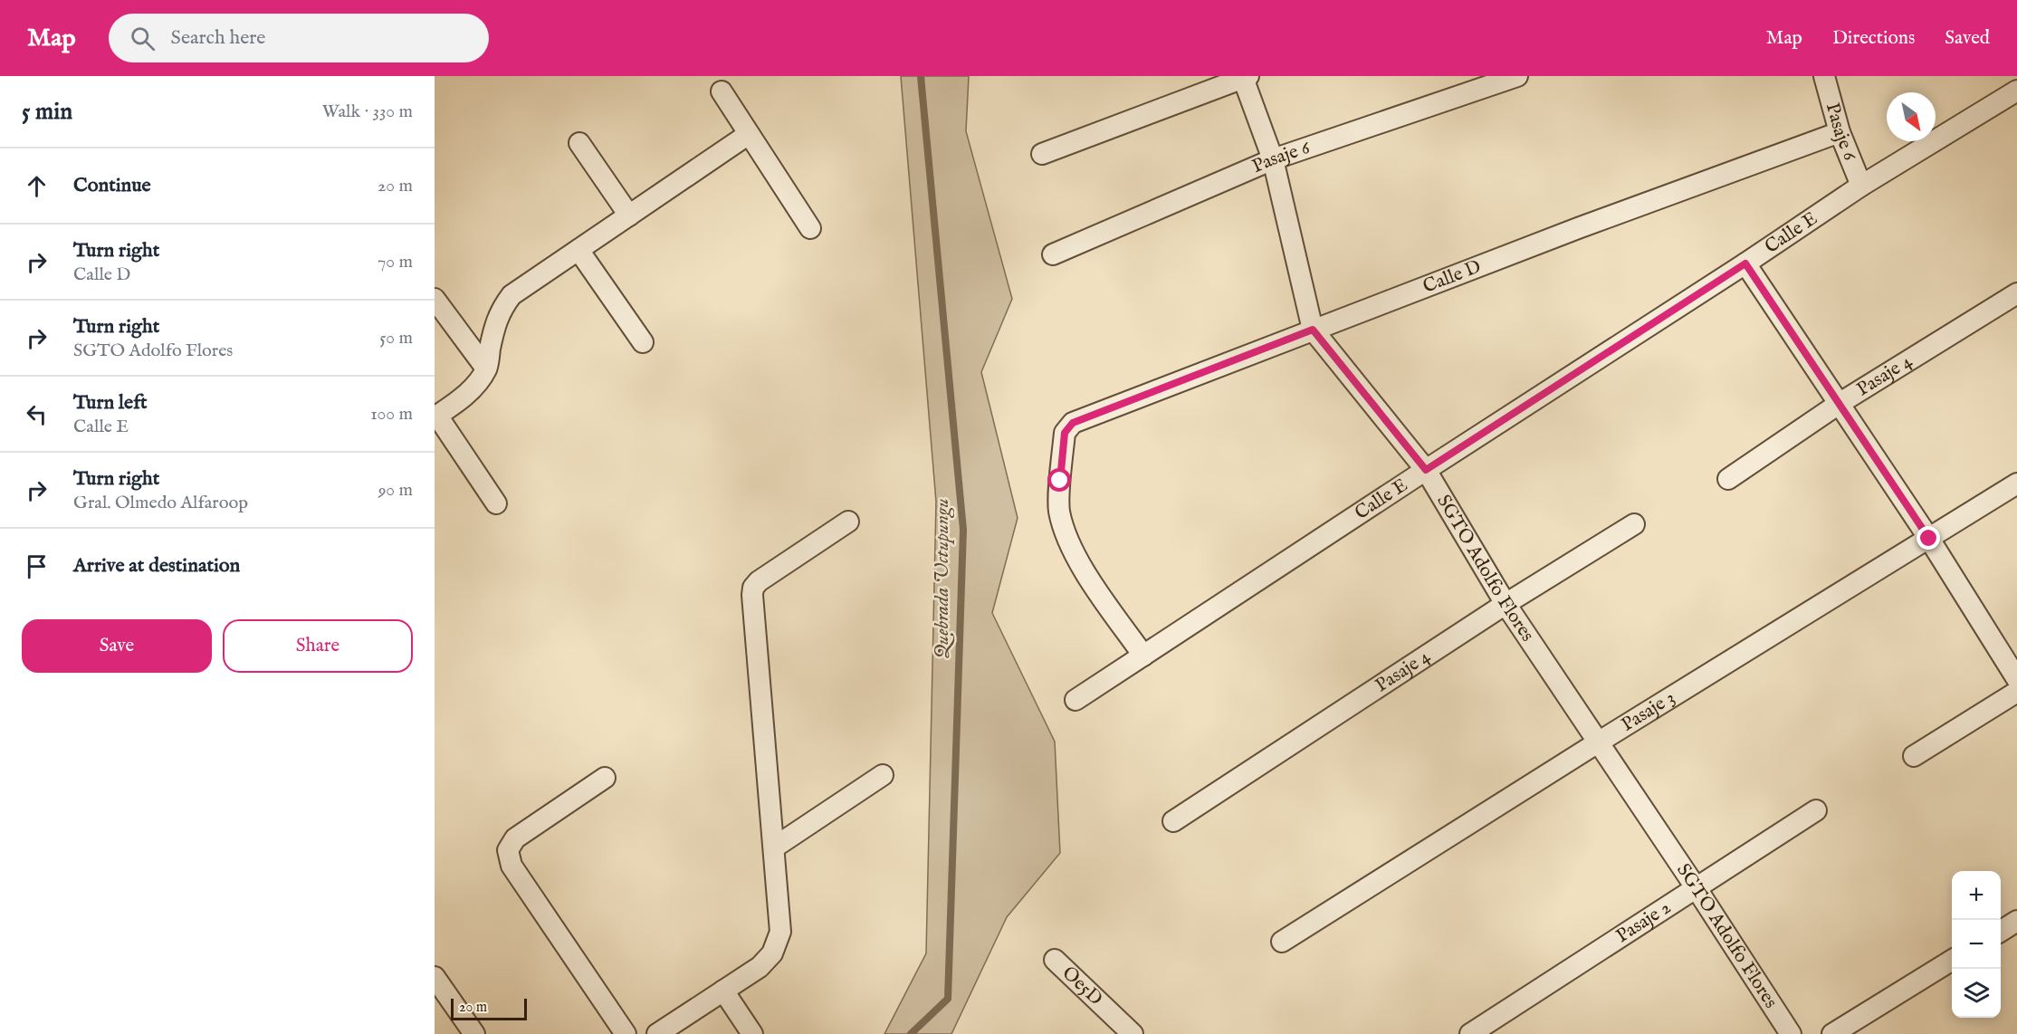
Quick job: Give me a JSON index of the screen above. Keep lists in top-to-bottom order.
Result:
{
  "streets": {
    "street": [
      "Pasaje 6",
      "Calle E",
      "Calle D",
      "Pasaje 4",
      "SGTO Adolfo Flores",
      "Pasaje 3",
      "Pasaje 2",
      "Oe5D"
    ]
  },
  "crossings": [
    ["Pasaje 6", "Calle E"],
    ["Pasaje 6", "Calle D"],
    ["Pasaje 6", "SGTO Adolfo Flores"],
    ["Calle E", "Calle D"],
    ["Calle E", "SGTO Adolfo Flores"],
    ["Calle D", "SGTO Adolfo Flores"],
    ["Pasaje 4", "SGTO Adolfo Flores"],
    ["SGTO Adolfo Flores", "Pasaje 3"],
    ["SGTO Adolfo Flores", "Pasaje 2"]
  ],
  "water": ["Quebrada Uctupungu"],
  "scale_bar": "20 m",
  "north": "bottom right",
  "page": {
    "header": "Map",
    "search": "Search here",
    "nav": ["Map", "Directions", "Saved"],
    "heading": ["5 min", "Walk · 330 m"],
    "list": [
      ["Continue", "20 m"],
      ["Turn right", "Calle D", "70 m"],
      ["Turn right", "SGTO Adolfo Flores", "50 m"],
      ["Turn left", "Calle E", "100 m"],
      ["Turn right", "Gral. Olmedo Alfaroop", "90 m"],
      "Arrive at destination"
    ],
    "buttons": ["Save", "Share"],
    "map_buttons": ["+", "−"],
    "scale": "20 m"
  }
}
